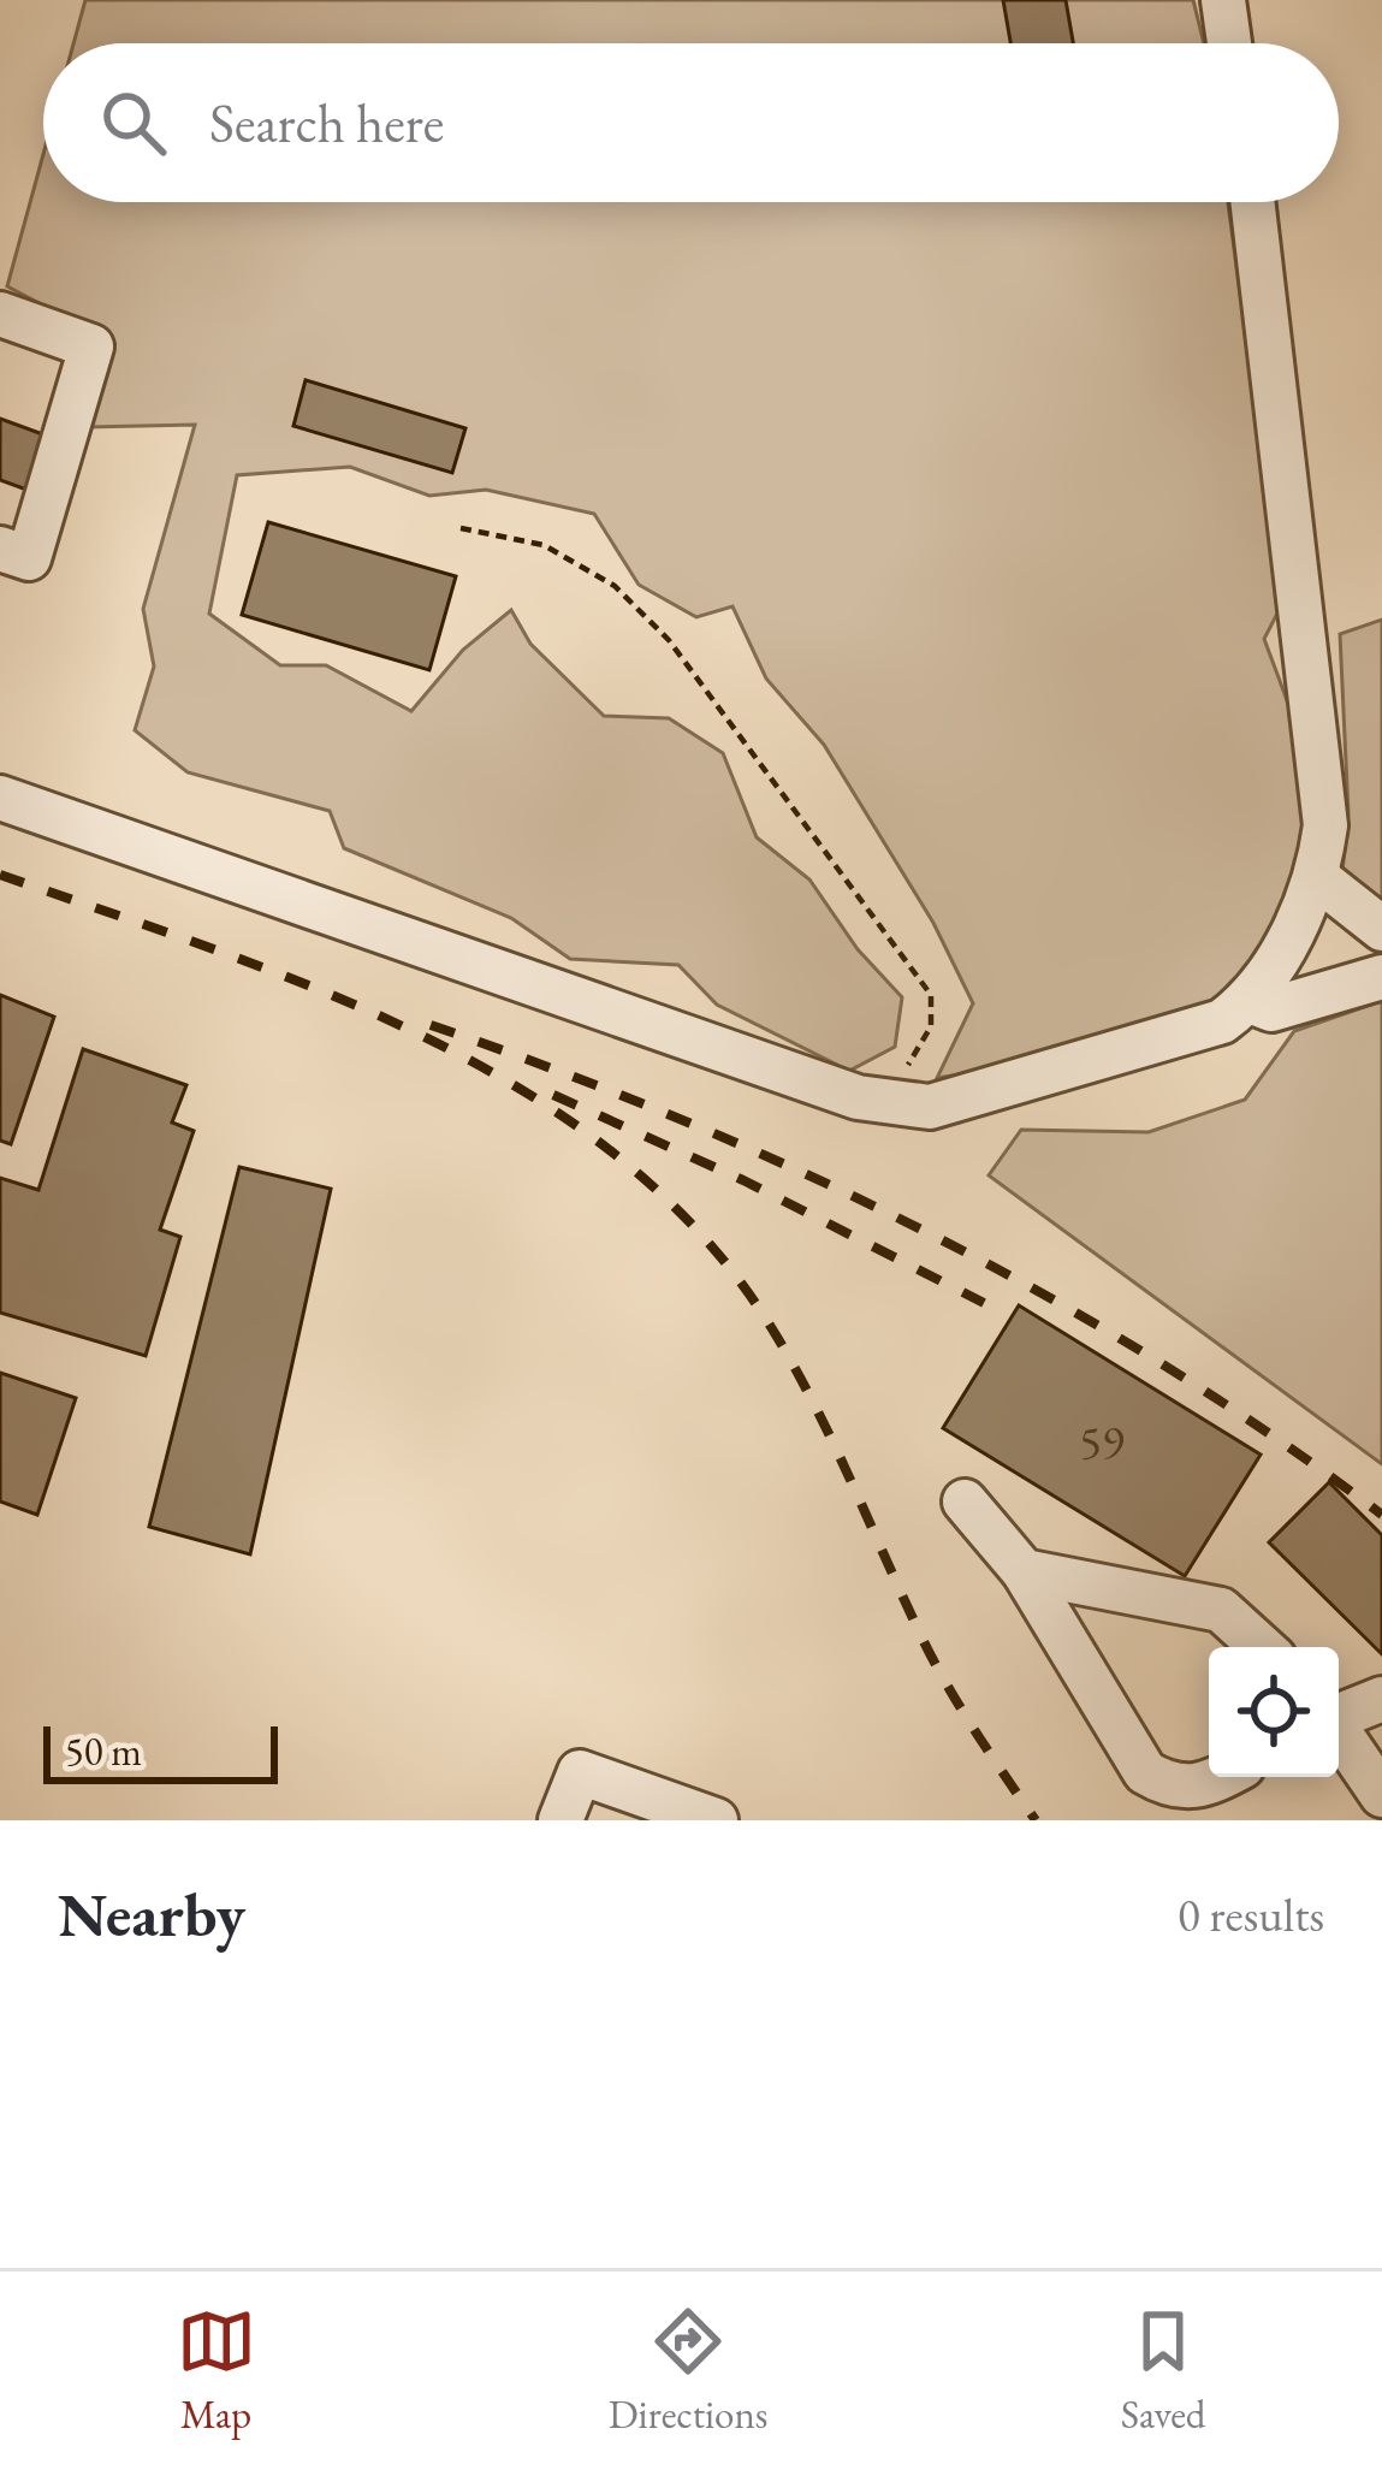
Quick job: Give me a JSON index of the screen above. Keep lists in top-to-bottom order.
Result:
{
  "house_numbers": ["59"],
  "scale_bar": "50 m",
  "page": {
    "search": "Search here",
    "scale": "50 m",
    "heading": ["Nearby", "0 results"],
    "nav": ["Map", "Directions", "Saved"]
  }
}
